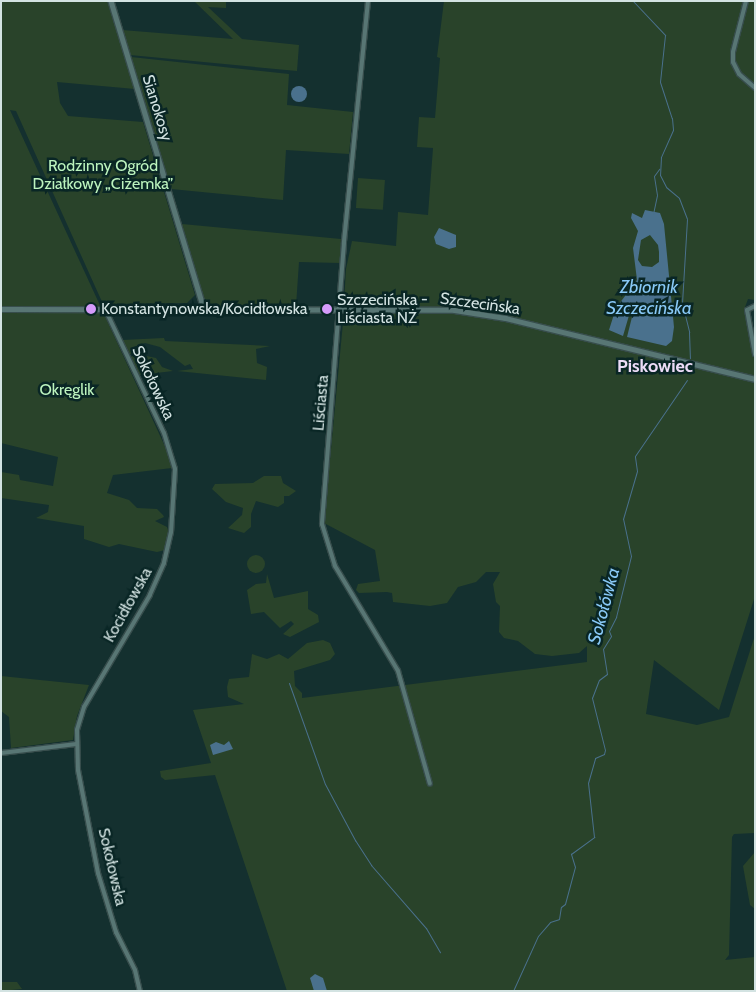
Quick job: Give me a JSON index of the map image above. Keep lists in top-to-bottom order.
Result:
{
  "streets": {
    "main road": ["Szczecińska"],
    "street": [
      "Sianokosy",
      "Sokołowska",
      "Liściasta",
      "Kocidłowska"
    ]
  },
  "crossings": [
    ["Sianokosy", "Szczecińska"],
    ["Szczecińska", "Sokołowska"],
    ["Szczecińska", "Liściasta"],
    ["Sokołowska", "Kocidłowska"]
  ],
  "districts": ["Piskowiec"],
  "water": ["Zbiornik Szczecińska", "Sokołówka"],
  "parks": ["Rodzinny Ogród Działkowy „Ciżemka”", "Okręglik"],
  "places": ["Konstantynowska/Kocidłowska", "Szczecińska - Liściasta NŻ"]
}
